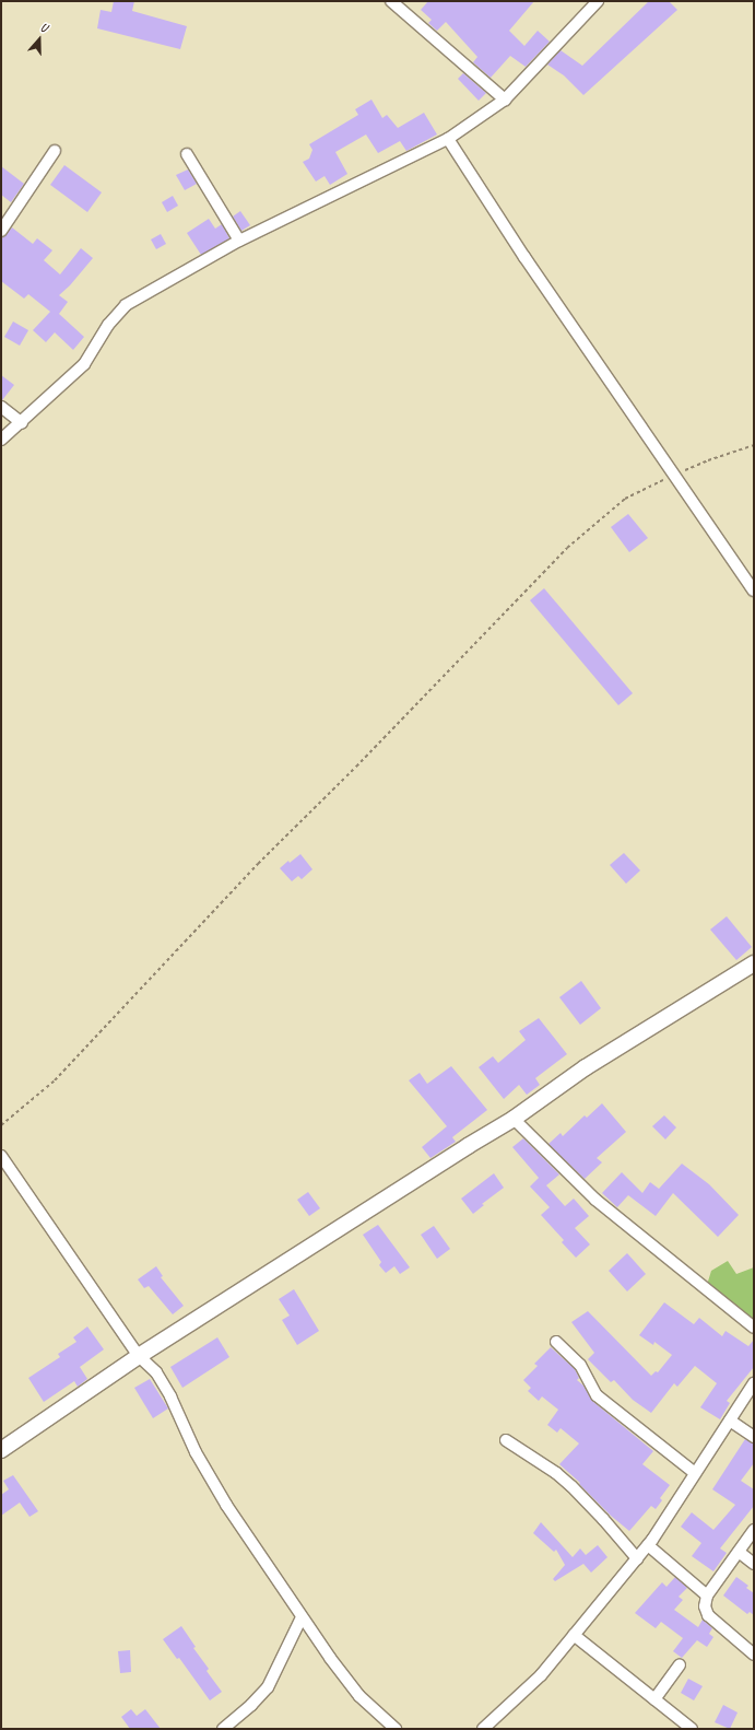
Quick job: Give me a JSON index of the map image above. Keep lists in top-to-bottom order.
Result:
{
  "north": "top"
}
